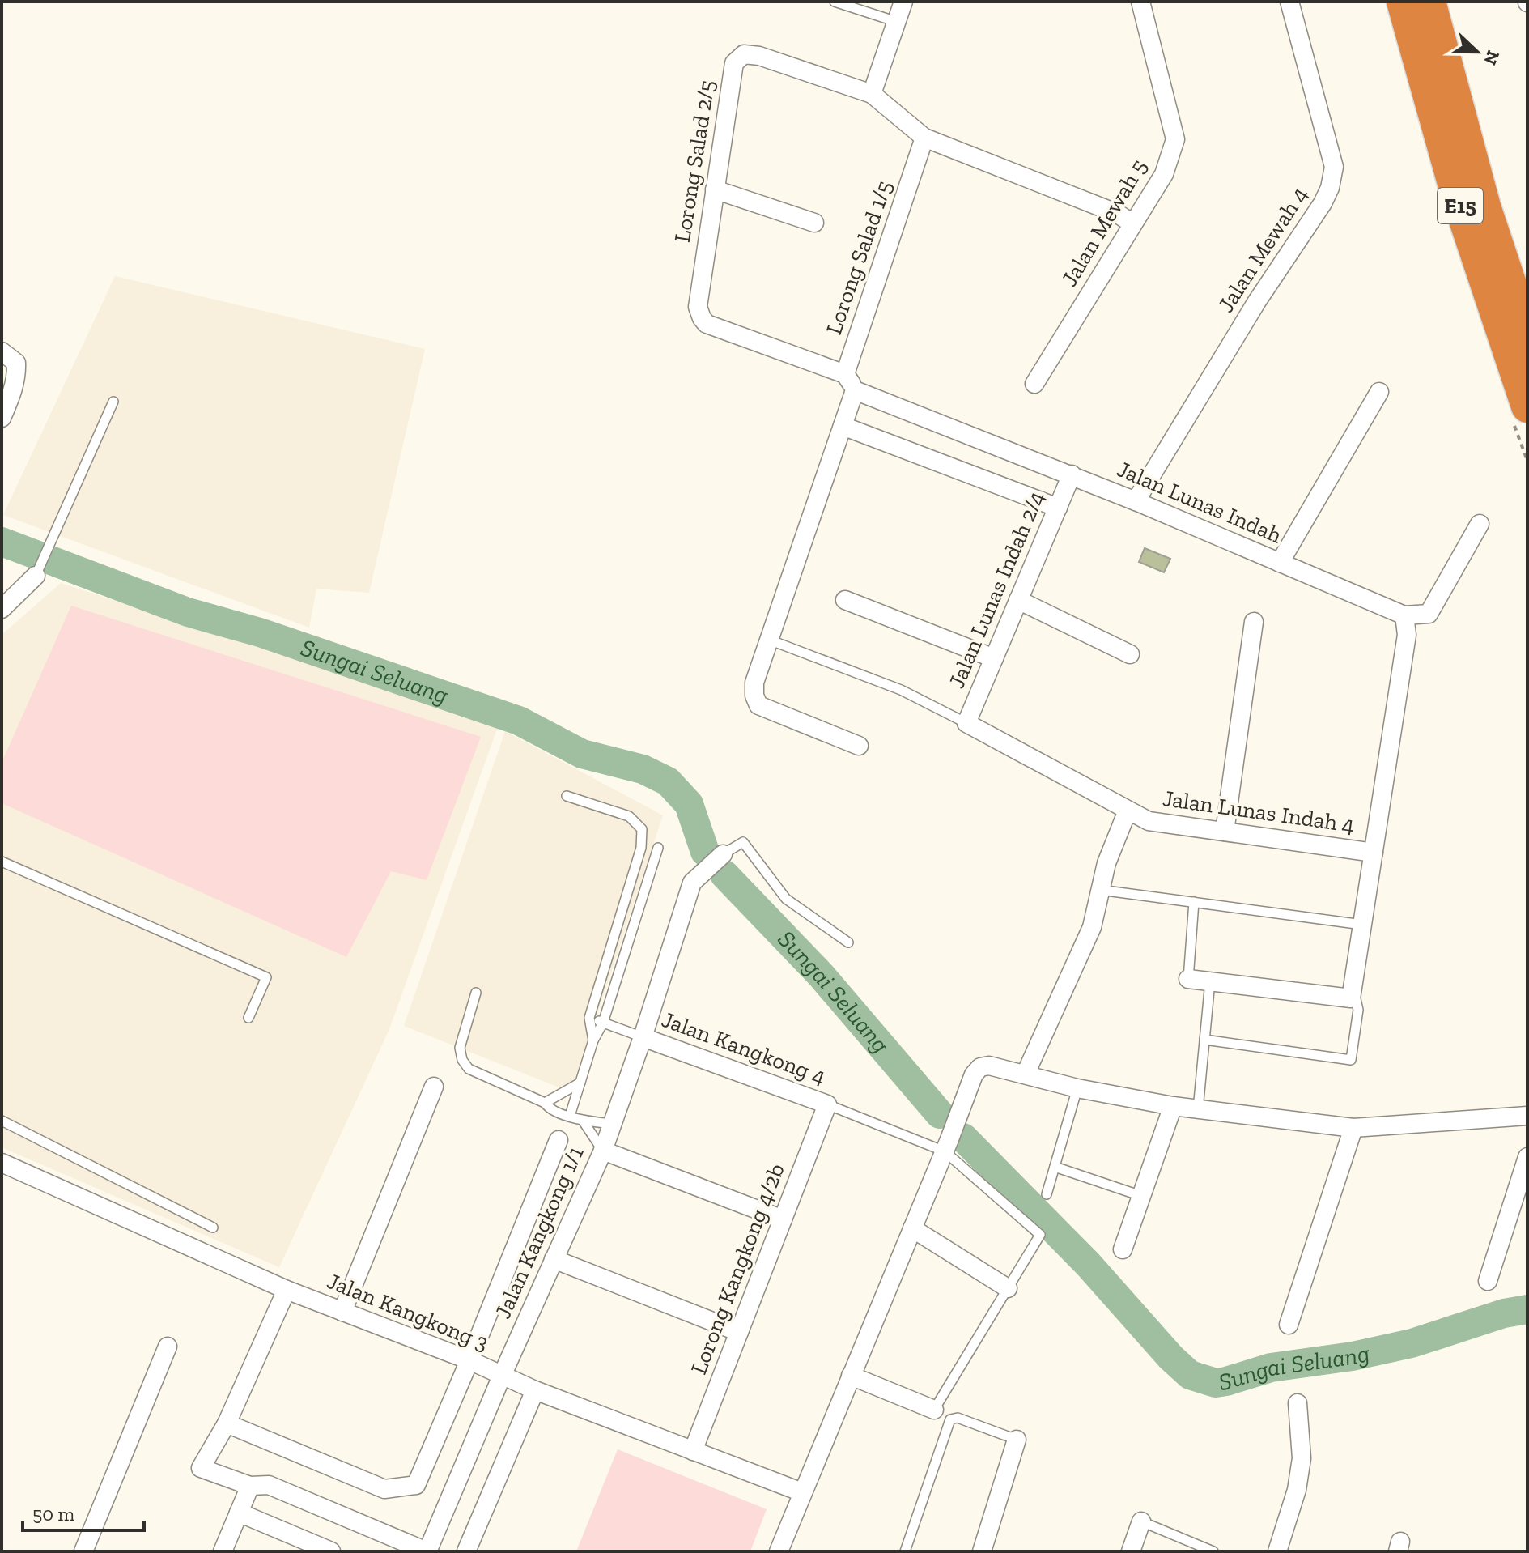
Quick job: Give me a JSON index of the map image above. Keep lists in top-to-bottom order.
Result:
{
  "streets": {
    "highway": ["E15"],
    "street": [
      "Lorong Salad 2/5",
      "Jalan Mewah 5",
      "Jalan Mewah 4",
      "Lorong Salad 1/5",
      "Jalan Lunas Indah",
      "Jalan Lunas Indah 2/4",
      "Jalan Lunas Indah 4",
      "Jalan Kangkong 4",
      "Jalan Kangkong 1/1",
      "Lorong Kangkong 4/2b",
      "Jalan Kangkong 3"
    ]
  },
  "crossings": [
    ["Lorong Salad 2/5", "Jalan Mewah 5"],
    ["Lorong Salad 2/5", "Lorong Salad 1/5"],
    ["Jalan Mewah 4", "Jalan Lunas Indah"],
    ["Jalan Lunas Indah", "Jalan Lunas Indah 2/4"],
    ["Jalan Lunas Indah 2/4", "Jalan Lunas Indah 4"],
    ["Jalan Kangkong 4", "Jalan Kangkong 1/1"],
    ["Jalan Kangkong 4", "Lorong Kangkong 4/2b"],
    ["Jalan Kangkong 1/1", "Jalan Kangkong 3"],
    ["Lorong Kangkong 4/2b", "Jalan Kangkong 3"]
  ],
  "water": ["Sungai Seluang"],
  "scale_bar": "50 m",
  "north": "right"
}
